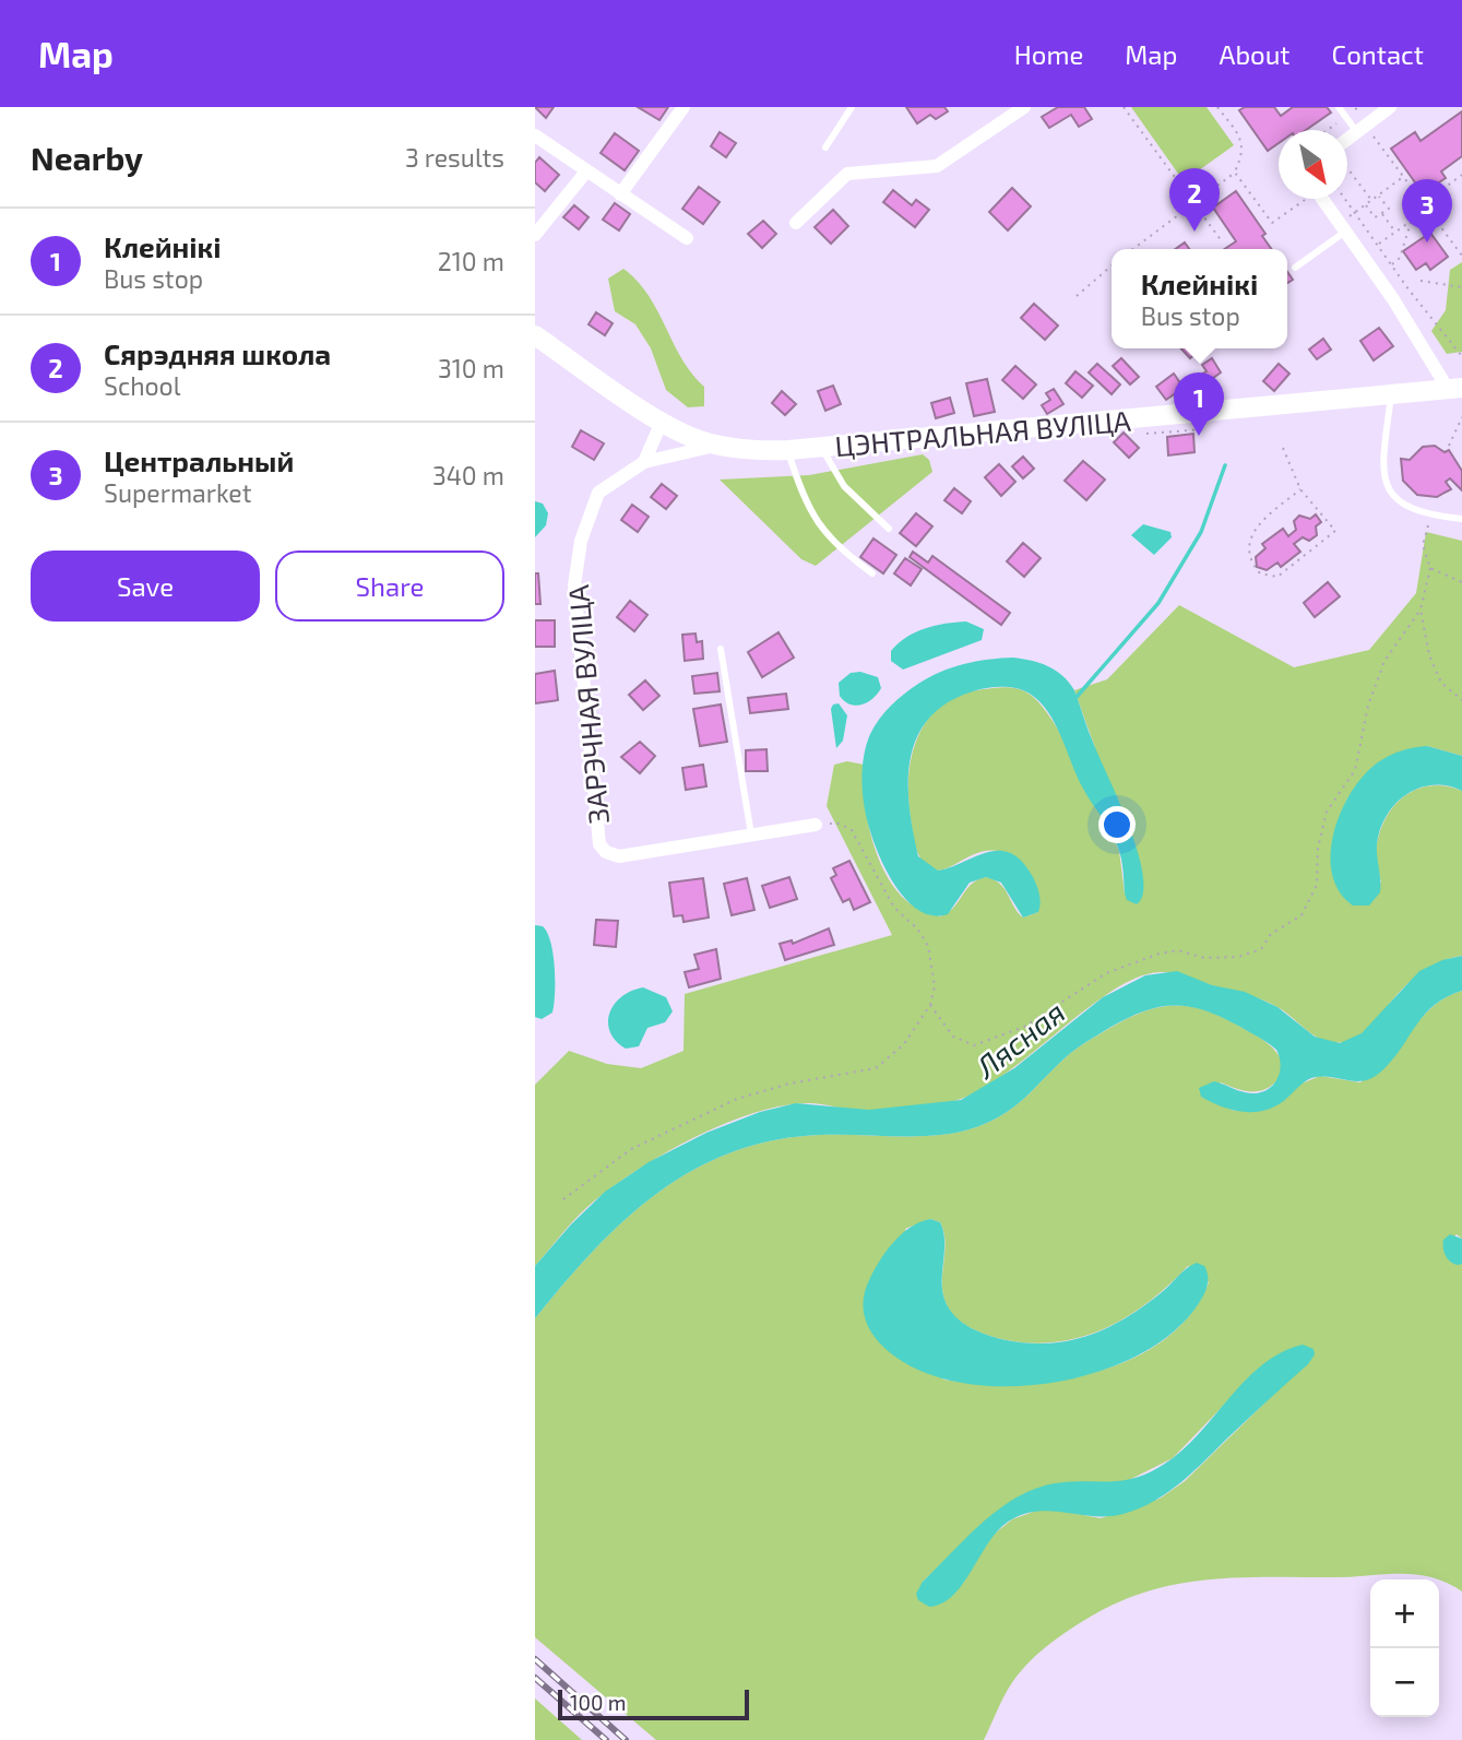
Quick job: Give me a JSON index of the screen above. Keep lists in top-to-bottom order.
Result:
{
  "streets": {
    "street": ["ЦЭНТРАЛЬНАЯ ВУЛІЦА", "ЗАРЭЧНАЯ ВУЛІЦА"]
  },
  "crossings": [
    ["ЦЭНТРАЛЬНАЯ ВУЛІЦА", "ЗАРЭЧНАЯ ВУЛІЦА"]
  ],
  "water": ["Лясная"],
  "scale_bar": "100 m",
  "north": "bottom right",
  "page": {
    "header": "Map",
    "nav": [
      "Home",
      "Map",
      "About",
      "Contact"
    ],
    "heading": ["Nearby", "3 results"],
    "pins": ["2", "3", "1"],
    "list": [
      {
        "mark": "1",
        "name": "Клейнікі",
        "note": "Bus stop",
        "value": "210 m"
      },
      {
        "mark": "2",
        "name": "Сярэдняя школа",
        "note": "School",
        "value": "310 m"
      },
      {
        "mark": "3",
        "name": "Центральный",
        "note": "Supermarket",
        "value": "340 m"
      }
    ],
    "popup": ["Клейнікі", "Bus stop"],
    "buttons": ["Save", "Share"],
    "map_buttons": ["+", "−"],
    "scale": "100 m"
  }
}
